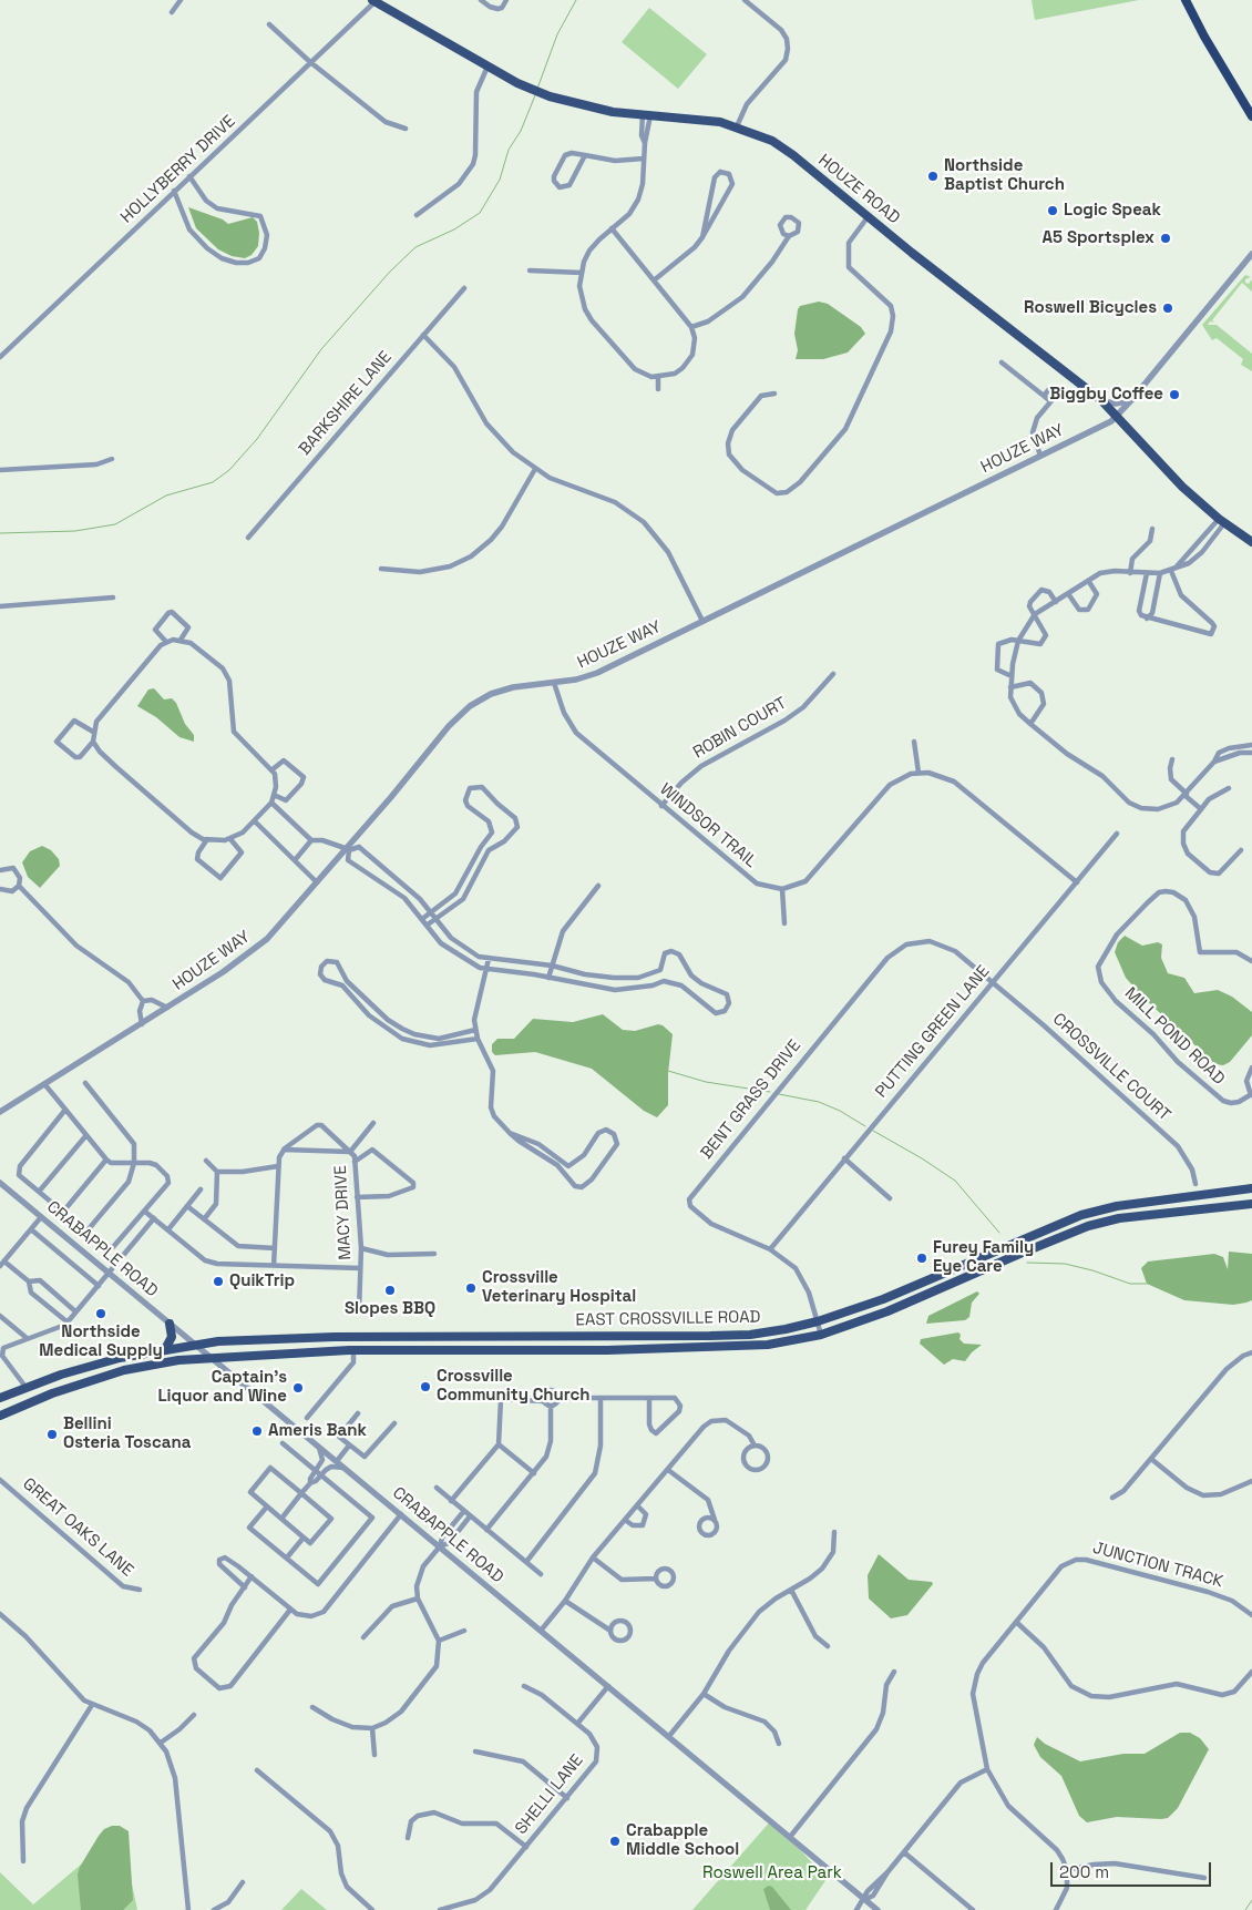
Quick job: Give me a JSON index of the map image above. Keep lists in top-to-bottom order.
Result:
{
  "streets": {
    "main road": ["HOUZE ROAD", "EAST CROSSVILLE ROAD"],
    "street": [
      "HOLLYBERRY DRIVE",
      "BARKSHIRE LANE",
      "HOUZE WAY",
      "ROBIN COURT",
      "WINDSOR TRAIL",
      "PUTTING GREEN LANE",
      "MILL POND ROAD",
      "CROSSVILLE COURT",
      "BENT GRASS DRIVE",
      "MACY DRIVE",
      "CRABAPPLE ROAD",
      "GREAT OAKS LANE",
      "JUNCTION TRACK",
      "SHELLI LANE"
    ]
  },
  "crossings": [
    ["HOLLYBERRY DRIVE", "HOUZE ROAD"],
    ["HOUZE ROAD", "HOUZE WAY"],
    ["HOUZE WAY", "WINDSOR TRAIL"],
    ["ROBIN COURT", "WINDSOR TRAIL"],
    ["PUTTING GREEN LANE", "CROSSVILLE COURT"],
    ["PUTTING GREEN LANE", "BENT GRASS DRIVE"],
    ["CROSSVILLE COURT", "BENT GRASS DRIVE"],
    ["BENT GRASS DRIVE", "EAST CROSSVILLE ROAD"],
    ["CRABAPPLE ROAD", "EAST CROSSVILLE ROAD"]
  ],
  "parks": ["Roswell Area Park"],
  "places": [
    "Northside Baptist Church",
    "Logic Speak",
    "A5 Sportsplex",
    "Roswell Bicycles",
    "Biggby Coffee",
    "Furey Family Eye Care",
    "QuikTrip",
    "Crossville Veterinary Hospital",
    "Slopes BBQ",
    "Northside Medical Supply",
    "Crossville Community Church",
    "Captain's Liquor and Wine",
    "Ameris Bank",
    "Bellini Osteria Toscana",
    "Crabapple Middle School"
  ],
  "scale_bar": "200 m"
}
